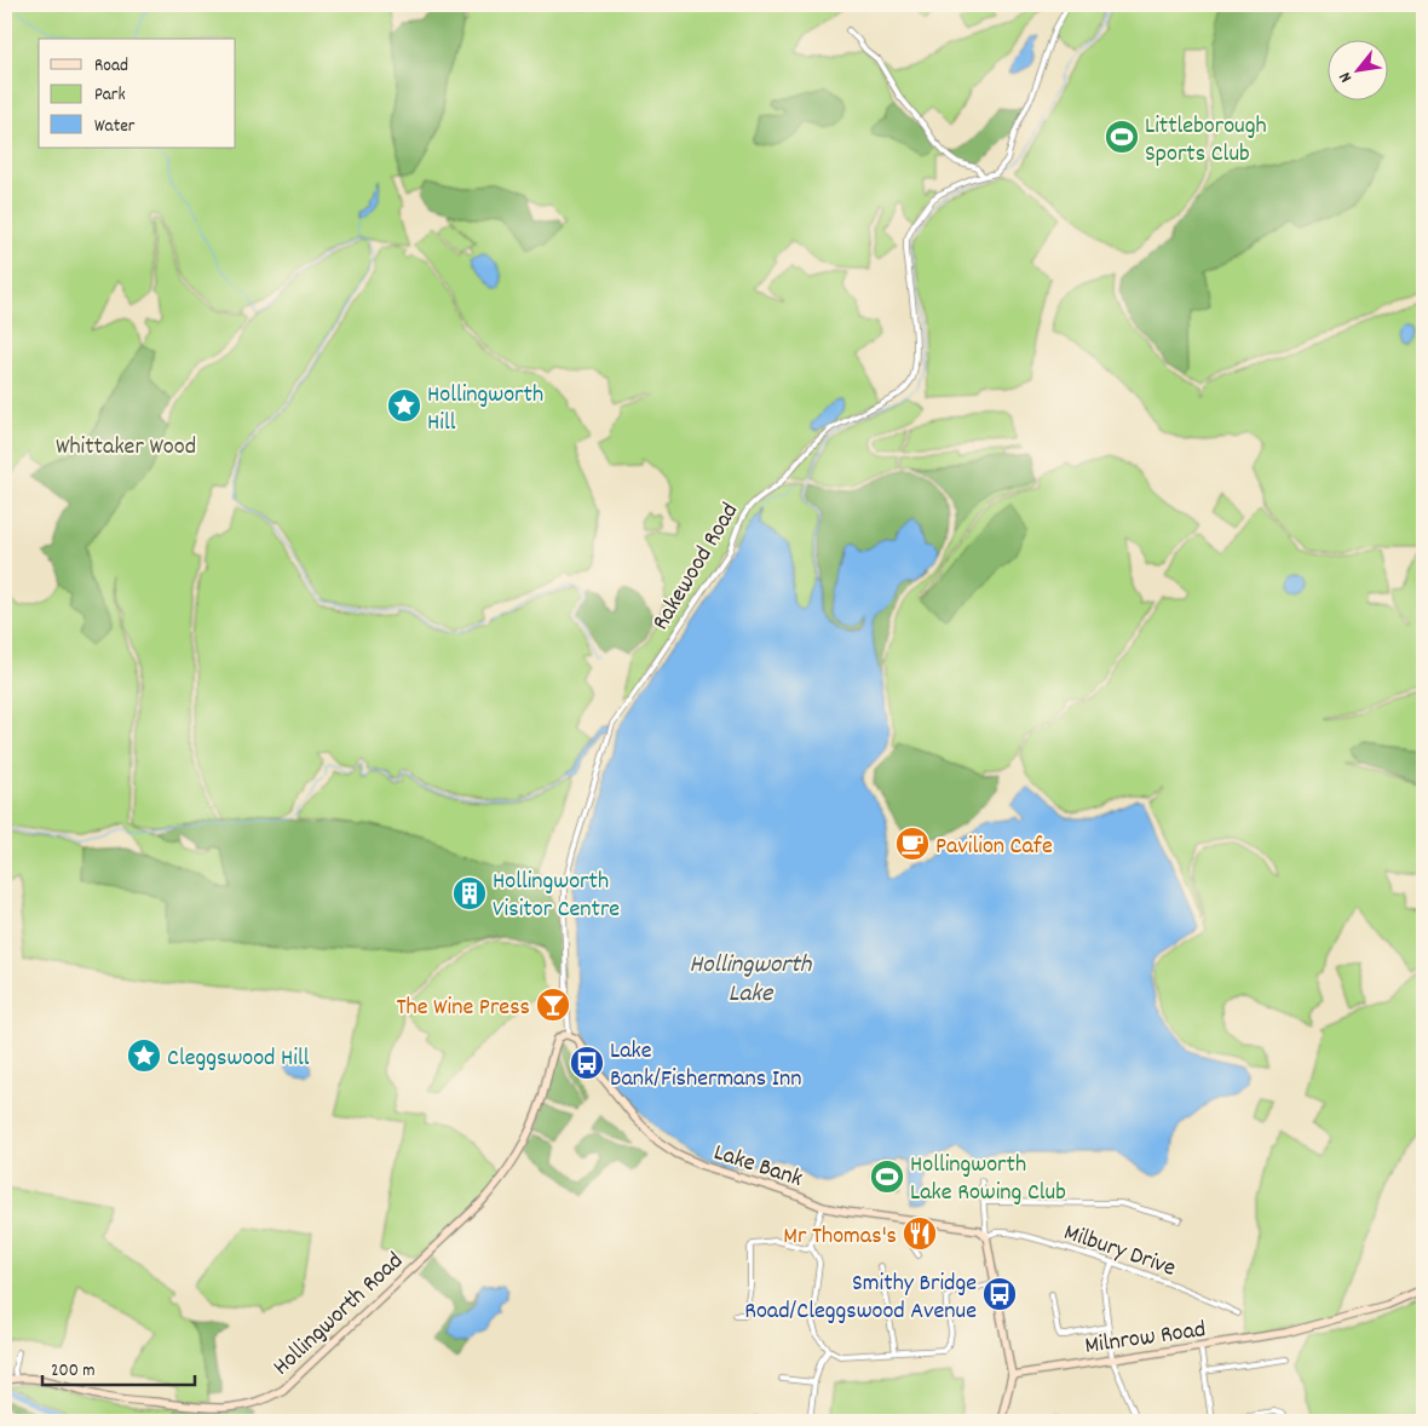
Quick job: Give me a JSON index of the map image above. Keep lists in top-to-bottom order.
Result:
{
  "streets": {
    "main road": ["Lake Bank", "Hollingworth Road", "Milnrow Road"],
    "street": ["Rakewood Road", "Milbury Drive"]
  },
  "crossings": [
    ["Rakewood Road", "Lake Bank"],
    ["Rakewood Road", "Hollingworth Road"],
    ["Lake Bank", "Milbury Drive"],
    ["Lake Bank", "Hollingworth Road"]
  ],
  "water": ["Hollingworth Lake"],
  "parks": ["Whittaker Wood"],
  "places": {
    "sports": ["Littleborough Sports Club", "Hollingworth Lake Rowing Club"],
    "place": ["Hollingworth Hill", "Cleggswood Hill"],
    "cafe": ["Pavilion Cafe"],
    "building": ["Hollingworth Visitor Centre"],
    "bar": ["The Wine Press"],
    "bus stop": ["Lake Bank/Fishermans Inn", "Smithy Bridge Road/Cleggswood Avenue"],
    "restaurant": ["Mr Thomas's"]
  },
  "legend": ["Road", "Park", "Water"],
  "scale_bar": "200 m",
  "north": "bottom left"
}
